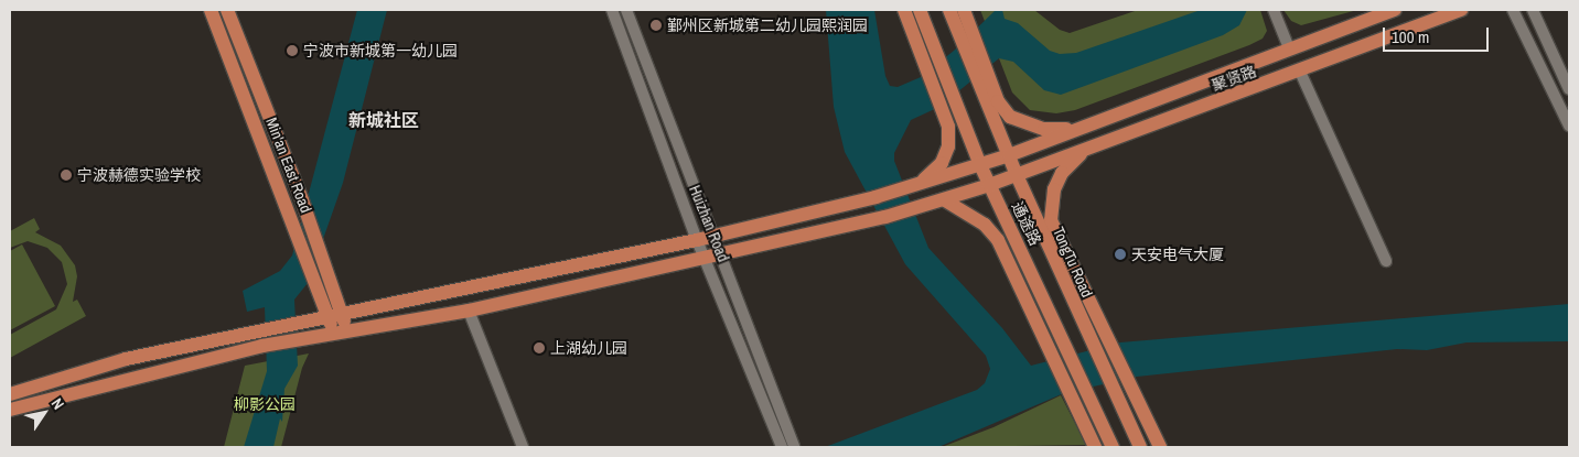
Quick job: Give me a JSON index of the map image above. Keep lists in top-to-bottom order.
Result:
{
  "streets": {
    "main road": [
      "聚贤路",
      "Min'an East Road",
      "通途路",
      "TongTu Road"
    ],
    "street": ["Huizhan Road"]
  },
  "crossings": [
    ["聚贤路", "Min'an East Road"],
    ["聚贤路", "Huizhan Road"],
    ["聚贤路", "通途路"],
    ["聚贤路", "TongTu Road"]
  ],
  "districts": ["新城社区"],
  "parks": ["柳影公园"],
  "places": [
    "鄞州区新城第二幼儿园熙润园",
    "宁波市新城第一幼儿园",
    "宁波赫德实验学校",
    "天安电气大厦",
    "上湖幼儿园"
  ],
  "scale_bar": "100 m",
  "north": "top right"
}
